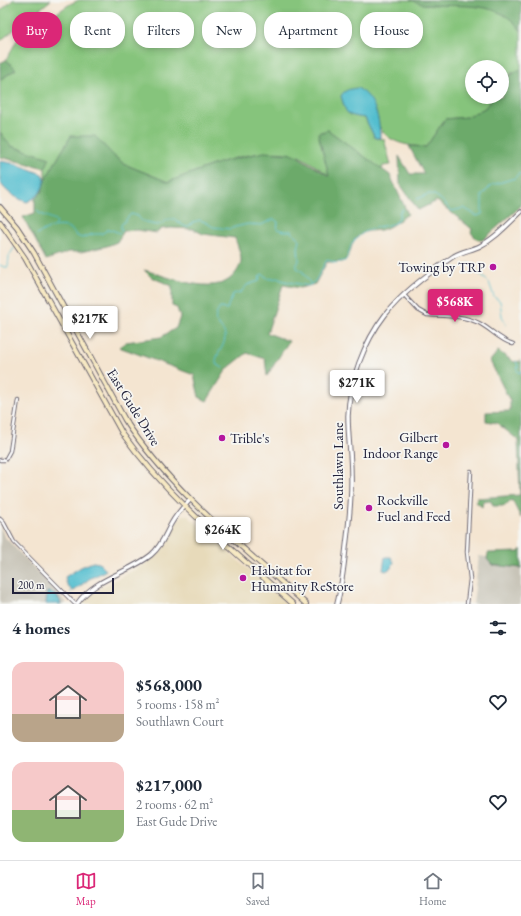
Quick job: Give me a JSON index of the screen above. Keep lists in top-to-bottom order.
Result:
{
  "streets": {
    "main road": ["East Gude Drive"],
    "street": ["Southlawn Lane"]
  },
  "places": [
    "Towing by TRP",
    "Trible's",
    "Gilbert Indoor Range",
    "Rockville Fuel and Feed",
    "Habitat for Humanity ReStore"
  ],
  "scale_bar": "200 m",
  "page": {
    "chip": [
      "Buy",
      "Rent",
      "Filters",
      "New",
      "Apartment",
      "House"
    ],
    "price": [
      "$568K",
      "$217K",
      "$271K",
      "$264K"
    ],
    "scale": "200 m",
    "heading": "4 homes",
    "list": [
      {
        "name": "$568,000",
        "note": "5 rooms · 158 m² · Southlawn Court"
      },
      {
        "name": "$217,000",
        "note": "2 rooms · 62 m² · East Gude Drive"
      }
    ],
    "tabs": ["Map", "Saved", "Home"]
  }
}
